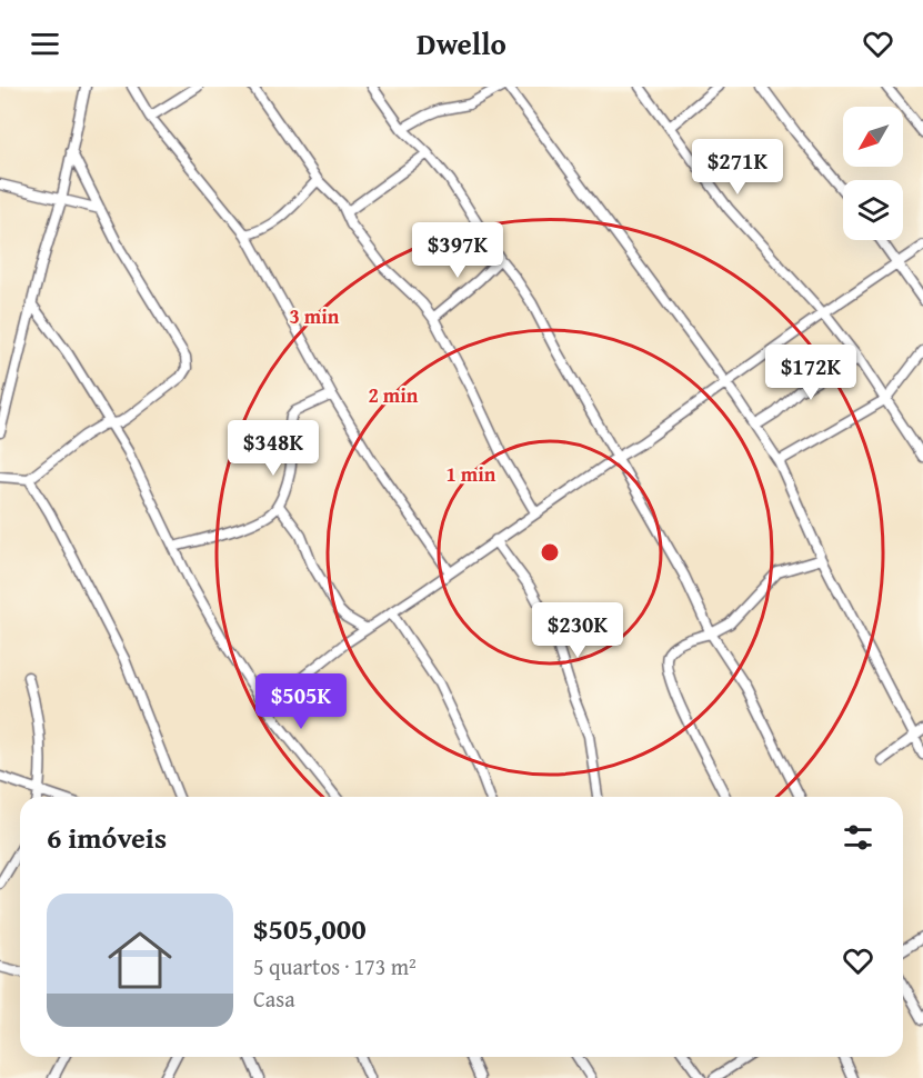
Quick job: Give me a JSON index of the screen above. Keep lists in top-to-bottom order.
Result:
{
  "north": "bottom left",
  "page": {
    "header": "Dwello",
    "price": [
      "$271K",
      "$397K",
      "$172K",
      "$348K",
      "$230K",
      "$505K"
    ],
    "heading": "6 imóveis",
    "list": [
      {
        "name": "$505,000",
        "note": "5 quartos · 173 m² · Casa"
      }
    ]
  },
  "rings": ["3 min", "2 min", "1 min"]
}
